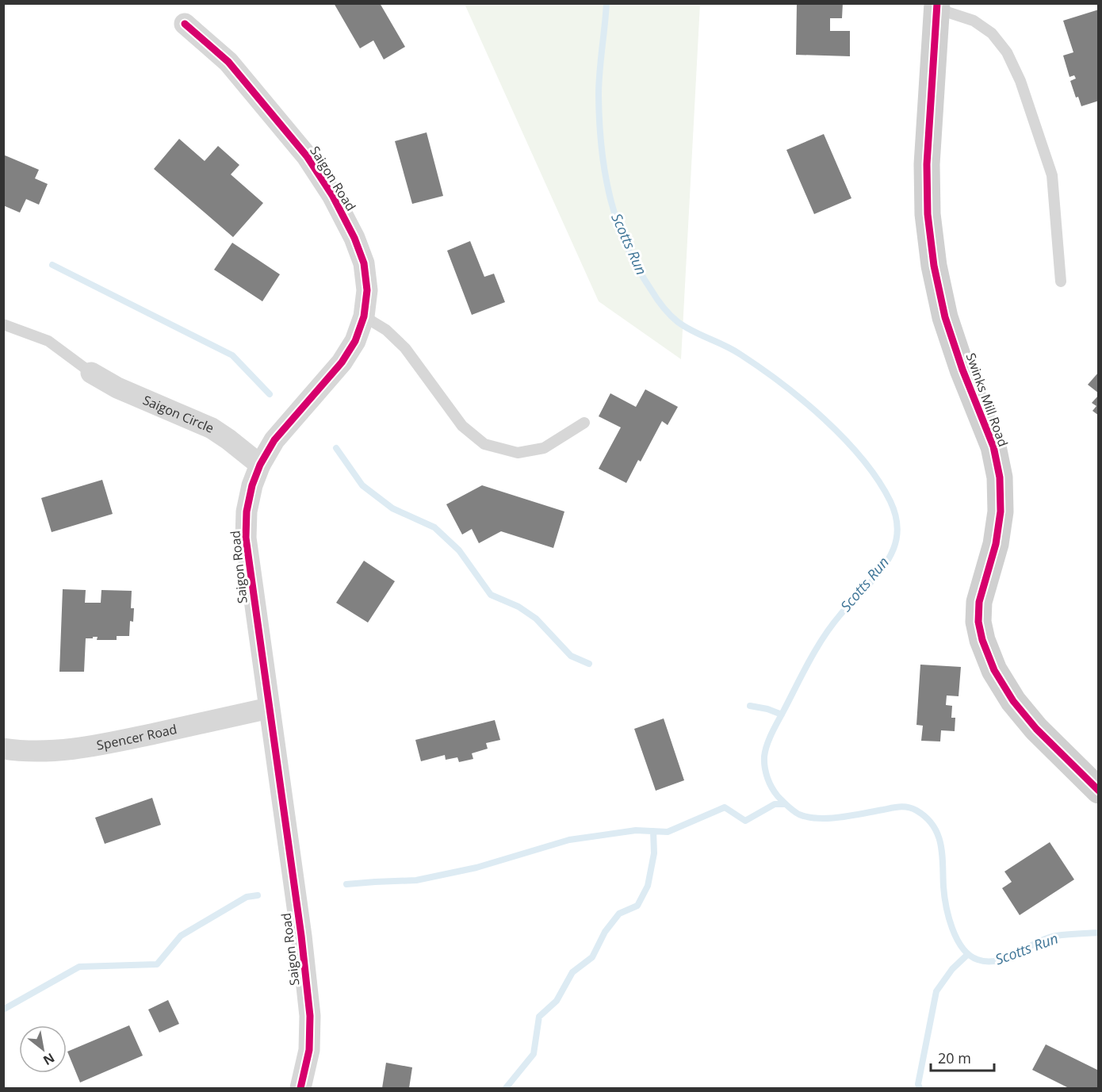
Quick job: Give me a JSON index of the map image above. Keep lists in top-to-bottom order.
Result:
{
  "streets": {
    "street": [
      "Saigon Road",
      "Swinks Mill Road",
      "Saigon Circle",
      "Spencer Road"
    ]
  },
  "crossings": [
    ["Saigon Road", "Saigon Circle"],
    ["Saigon Road", "Spencer Road"]
  ],
  "water": ["Scotts Run"],
  "scale_bar": "20 m",
  "north": "bottom right"
}
